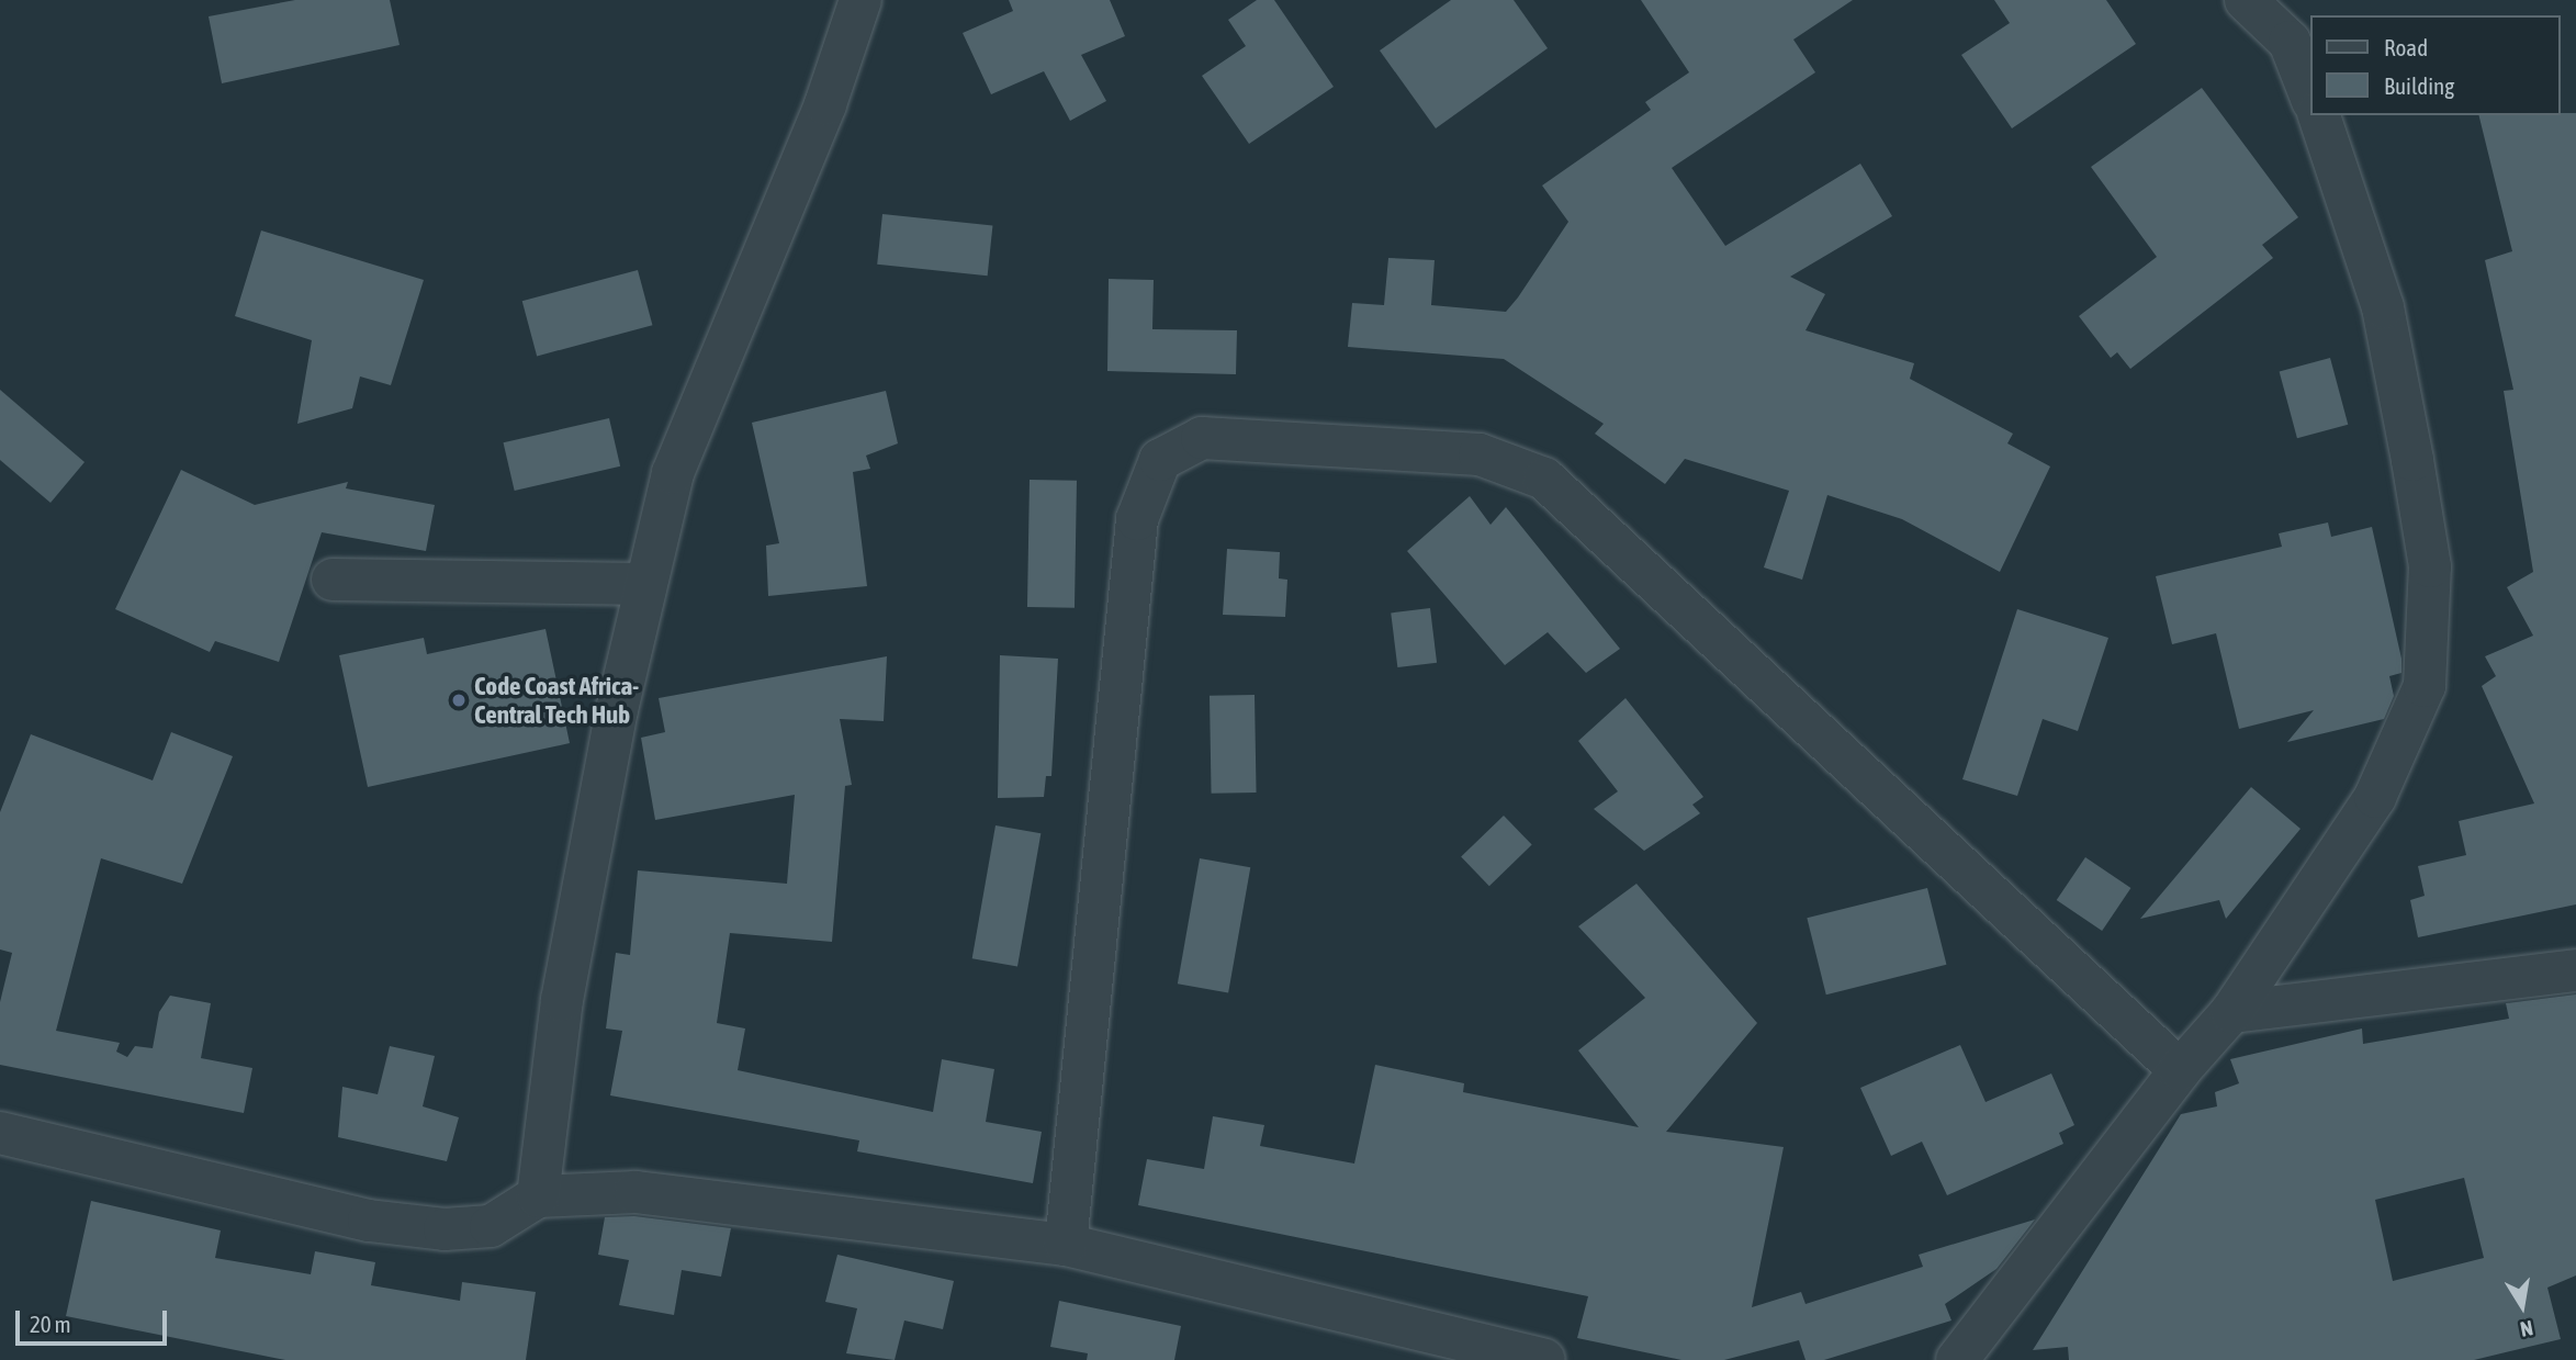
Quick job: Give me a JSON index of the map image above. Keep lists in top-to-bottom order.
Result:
{
  "places": ["Code Coast Africa- Central Tech Hub"],
  "legend": ["Road", "Building"],
  "scale_bar": "20 m",
  "north": "bottom"
}
